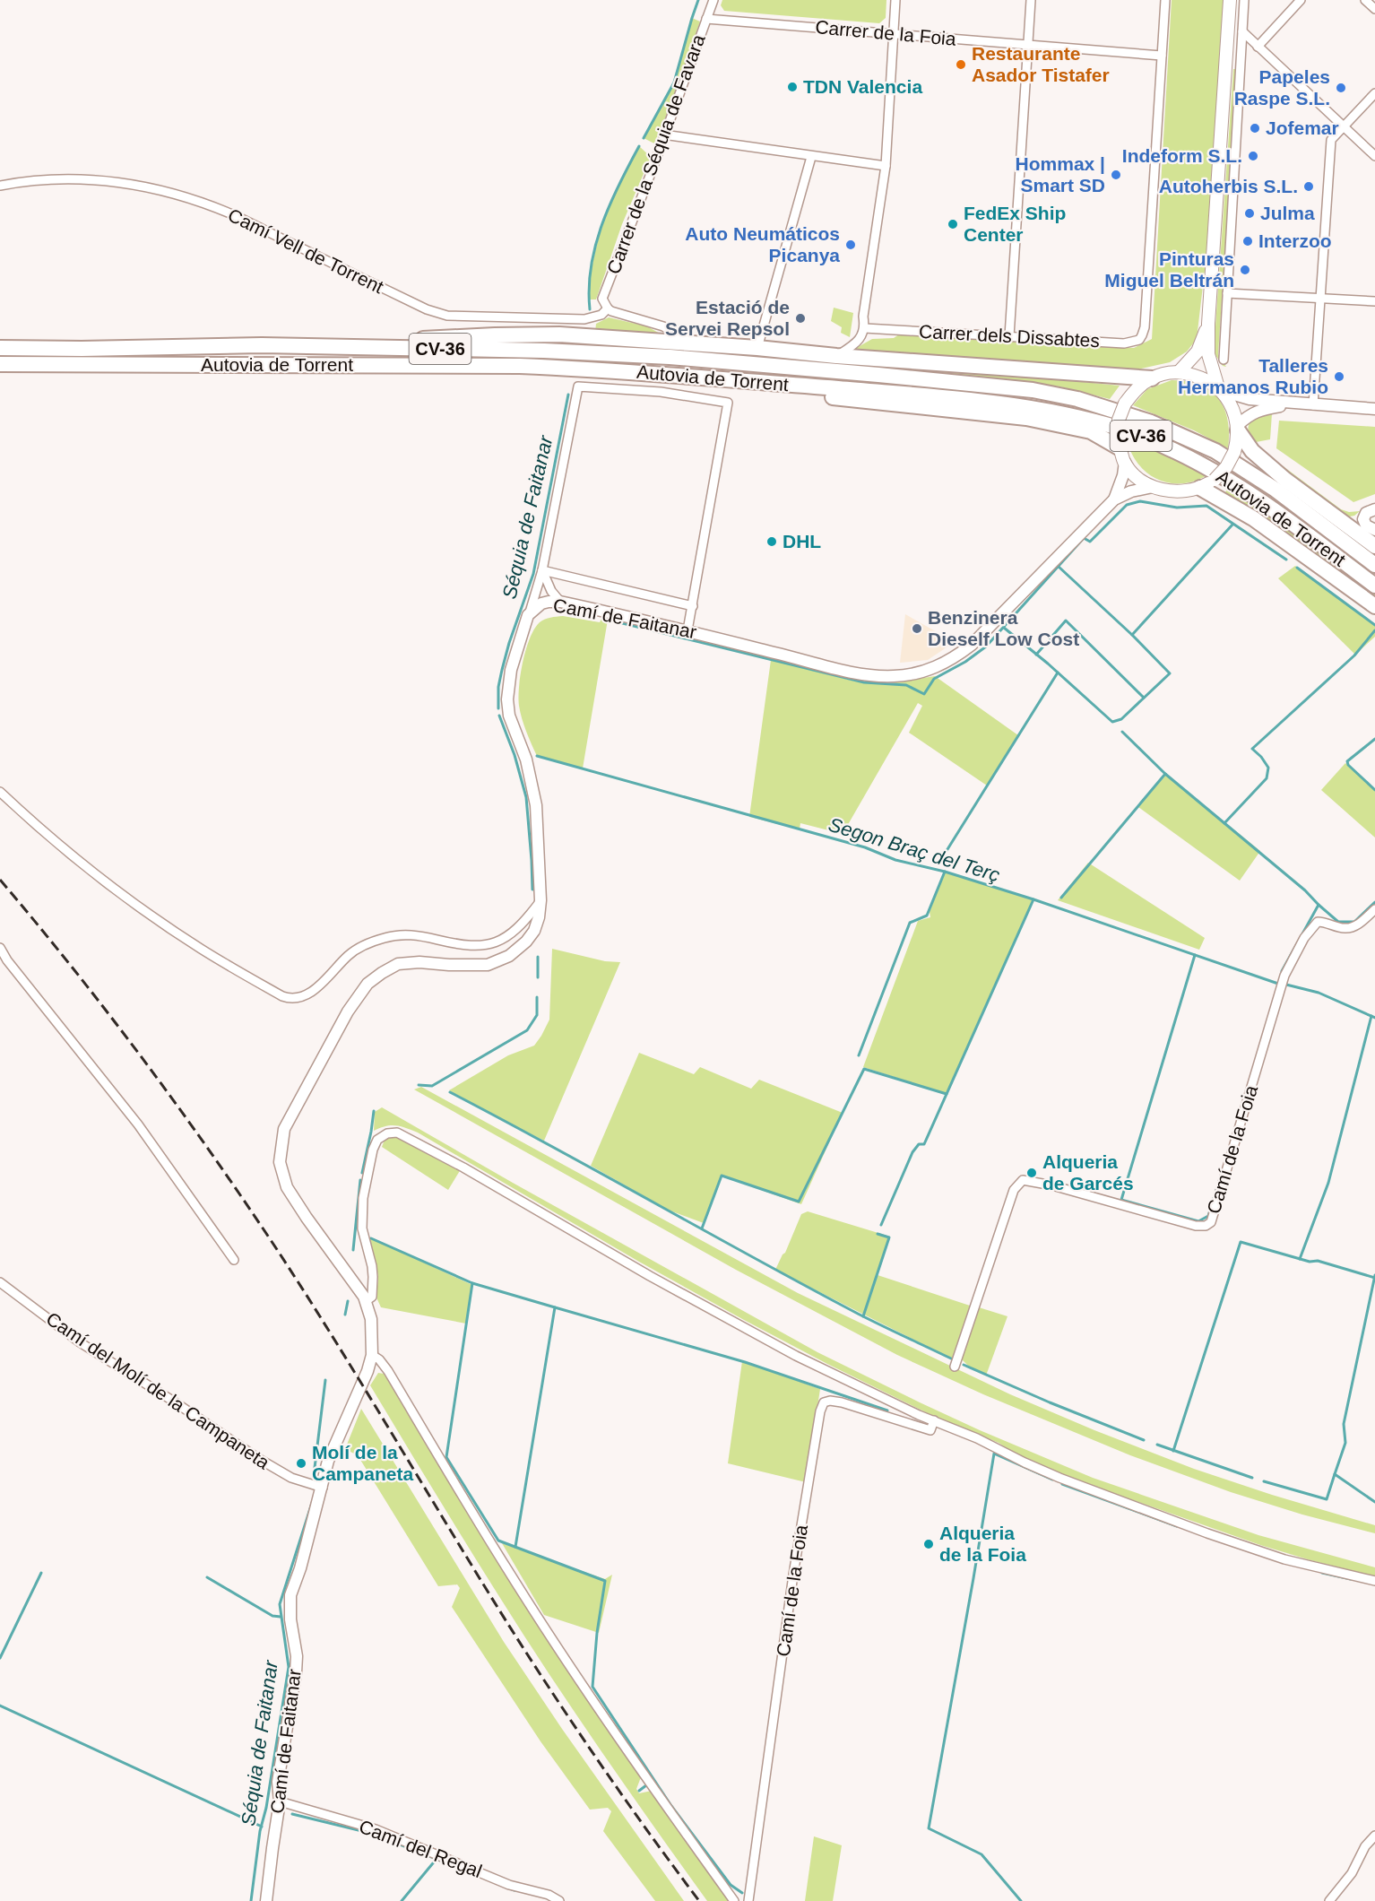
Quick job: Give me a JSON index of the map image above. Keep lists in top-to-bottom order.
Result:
{
  "streets": {
    "highway": ["CV-36", "Autovia de Torrent"],
    "street": [
      "Carrer de la Foia",
      "Carrer de la Séquia de Favara",
      "Camí Vell de Torrent",
      "Carrer dels Dissabtes",
      "Camí de Faitanar",
      "Camí de la Foia",
      "Camí del Molí de la Campaneta",
      "Camí del Regal"
    ]
  },
  "crossings": [
    ["Carrer de la Foia", "Carrer de la Séquia de Favara"],
    ["Carrer de la Foia", "Carrer dels Dissabtes"],
    ["Carrer de la Séquia de Favara", "Camí Vell de Torrent"],
    ["Camí de Faitanar", "Camí del Molí de la Campaneta"],
    ["Camí de Faitanar", "Camí del Regal"]
  ],
  "water": ["Séquia de Faitanar", "Segon Braç del Terç"],
  "places": [
    "Restaurante Asador Tistafer",
    "TDN Valencia",
    "Papeles Raspe S.L.",
    "Jofemar",
    "Indeform S.L.",
    "Hommax | Smart SD",
    "Autoherbis S.L.",
    "Julma",
    "FedEx Ship Center",
    "Interzoo",
    "Auto Neumáticos Picanya",
    "Pinturas Miguel Beltrán",
    "Estació de Servei Repsol",
    "Talleres Hermanos Rubio",
    "DHL",
    "Benzinera Dieself Low Cost",
    "Alqueria de Garcés",
    "Molí de la Campaneta",
    "Alqueria de la Foia"
  ]
}
